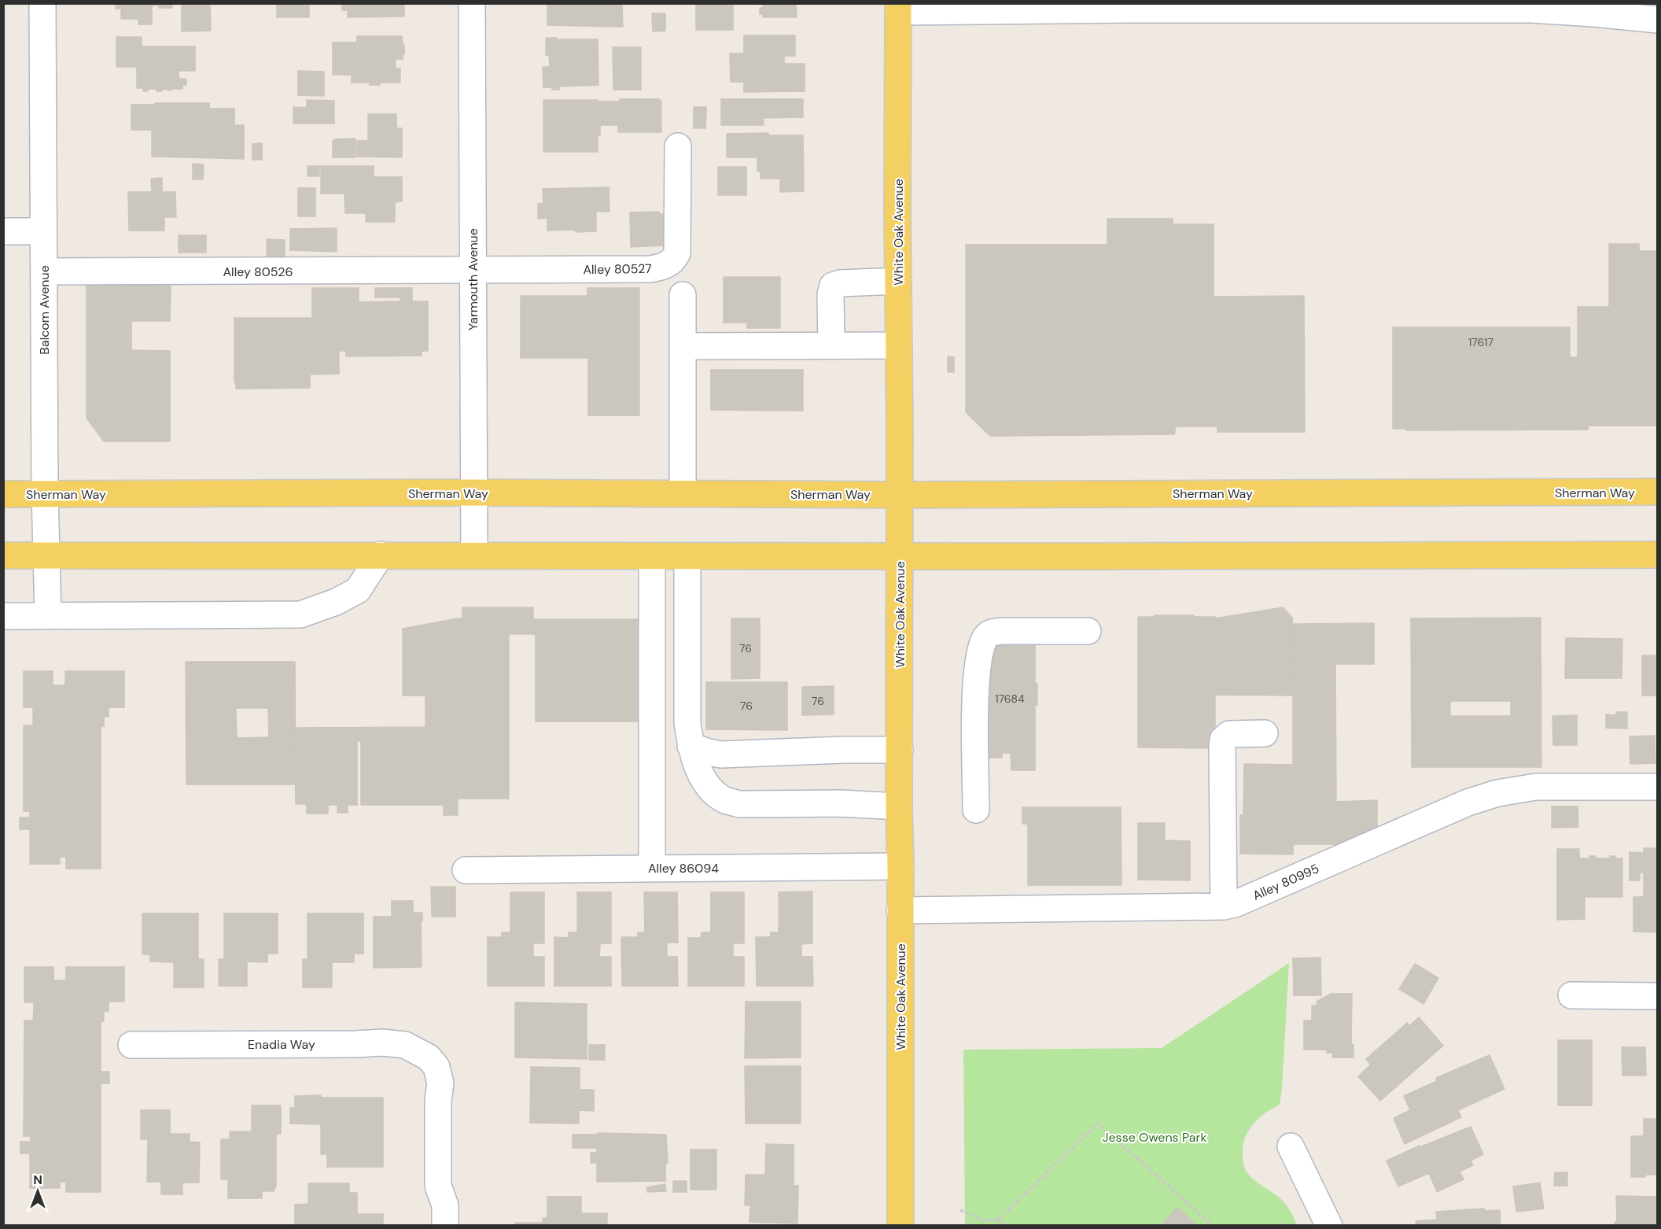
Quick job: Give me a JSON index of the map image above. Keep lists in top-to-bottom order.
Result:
{
  "streets": {
    "main road": ["White Oak Avenue", "Sherman Way"],
    "street": [
      "Alley 80527",
      "Alley 80526",
      "Yarmouth Avenue",
      "Balcom Avenue",
      "Alley 86094",
      "Alley 80995",
      "Enadia Way"
    ]
  },
  "crossings": [
    ["White Oak Avenue", "Sherman Way"],
    ["White Oak Avenue", "Alley 86094"],
    ["White Oak Avenue", "Alley 80995"],
    ["Alley 80527", "Alley 80526"],
    ["Alley 80527", "Yarmouth Avenue"],
    ["Alley 80526", "Yarmouth Avenue"],
    ["Alley 80526", "Balcom Avenue"],
    ["Yarmouth Avenue", "Sherman Way"],
    ["Balcom Avenue", "Sherman Way"]
  ],
  "parks": ["Jesse Owens Park"],
  "house_numbers": [
    "17617",
    "76",
    "17684",
    "76",
    "76"
  ],
  "north": "top"
}
